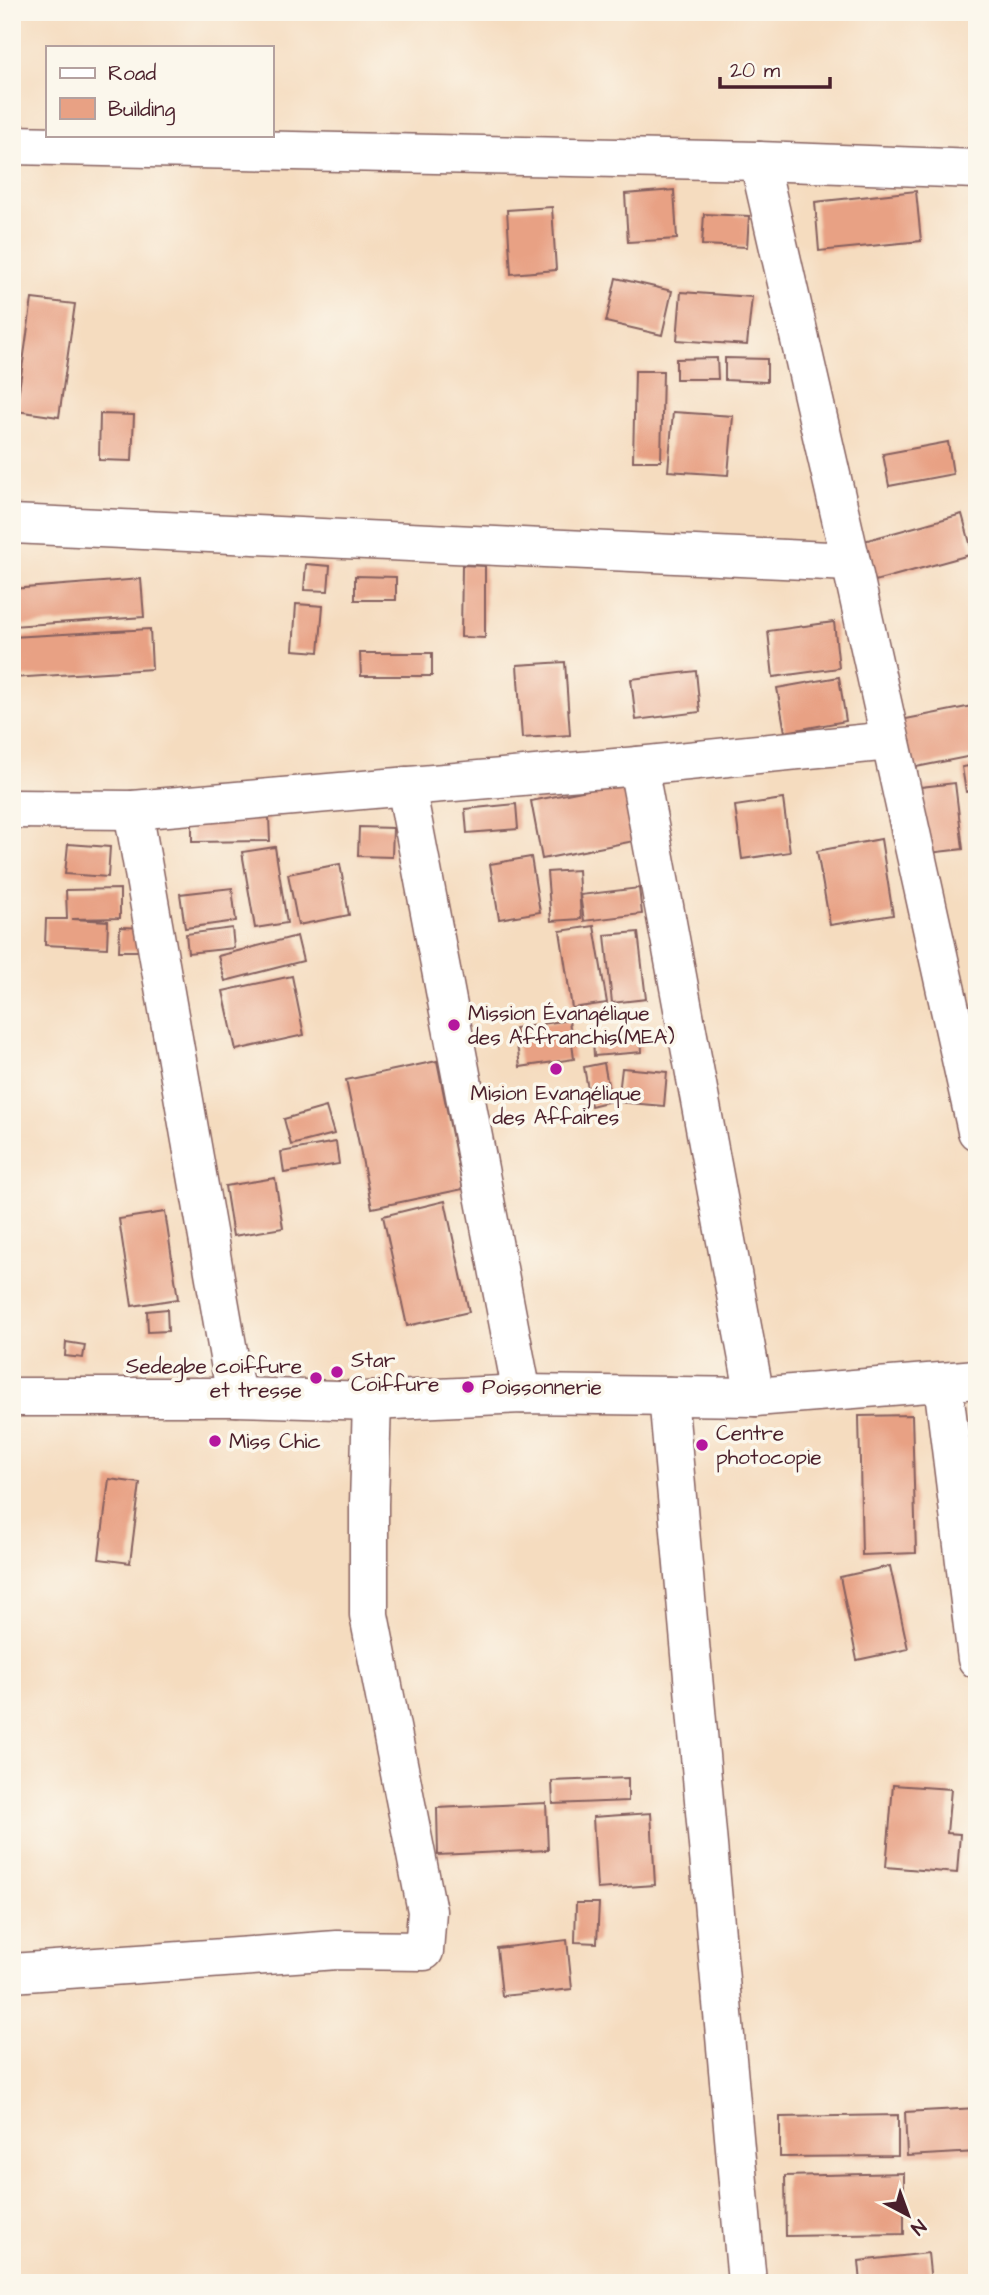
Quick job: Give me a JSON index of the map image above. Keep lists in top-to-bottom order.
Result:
{
  "places": [
    "Mission Évangélique des Affranchis(MEA)",
    "Mision Evangélique des Affaires",
    "Star Coiffure",
    "Sedegbe coiffure et tresse",
    "Poissonnerie",
    "Miss Chic",
    "Centre photocopie"
  ],
  "legend": ["Road", "Building"],
  "scale_bar": "20 m",
  "north": "bottom right"
}
